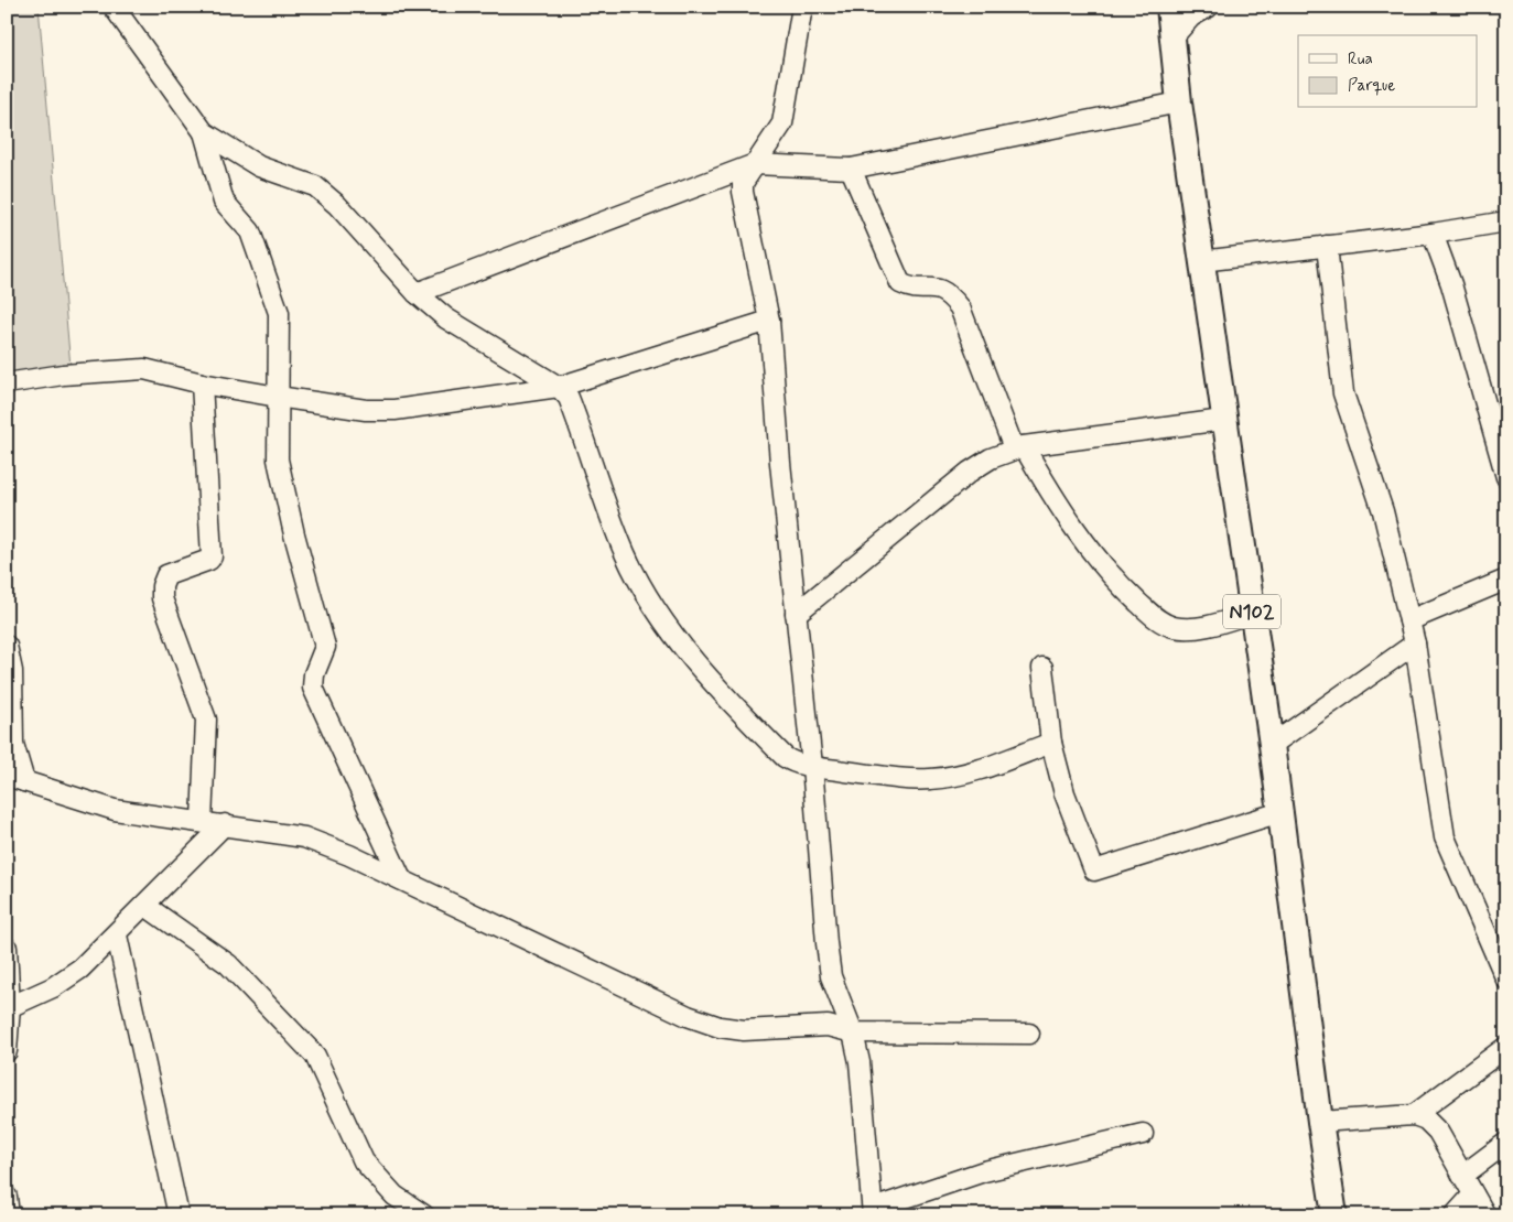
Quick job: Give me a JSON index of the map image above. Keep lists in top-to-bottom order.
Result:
{
  "streets": {
    "main road": ["N102"]
  },
  "legend": ["Rua", "Parque"]
}
